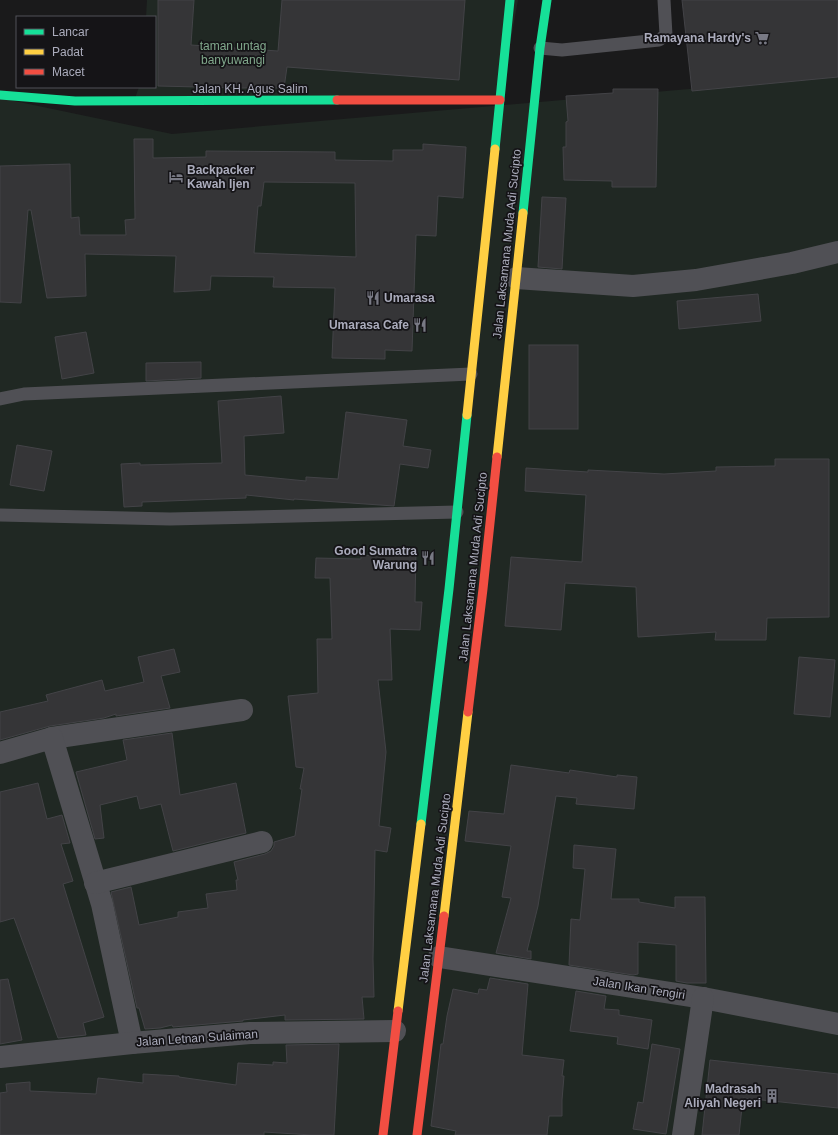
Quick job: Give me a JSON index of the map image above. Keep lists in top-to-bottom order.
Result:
{
  "streets": {
    "main road": ["Jalan KH. Agus Salim", "Jalan Laksamana Muda Adi Sucipto"],
    "street": ["Jalan Ikan Tengiri", "Jalan Letnan Sulaiman"]
  },
  "crossings": [
    ["Jalan KH. Agus Salim", "Jalan Laksamana Muda Adi Sucipto"],
    ["Jalan Laksamana Muda Adi Sucipto", "Jalan Ikan Tengiri"],
    ["Jalan Laksamana Muda Adi Sucipto", "Jalan Letnan Sulaiman"]
  ],
  "parks": ["taman untag banyuwangi"],
  "places": {
    "supermarket": ["Ramayana Hardy's"],
    "hotel": ["Backpacker Kawah Ijen"],
    "restaurant": ["Umarasa", "Umarasa Cafe", "Good Sumatra Warung"],
    "building": ["Madrasah Aliyah Negeri"]
  },
  "legend": ["Lancar", "Padat", "Macet"]
}
